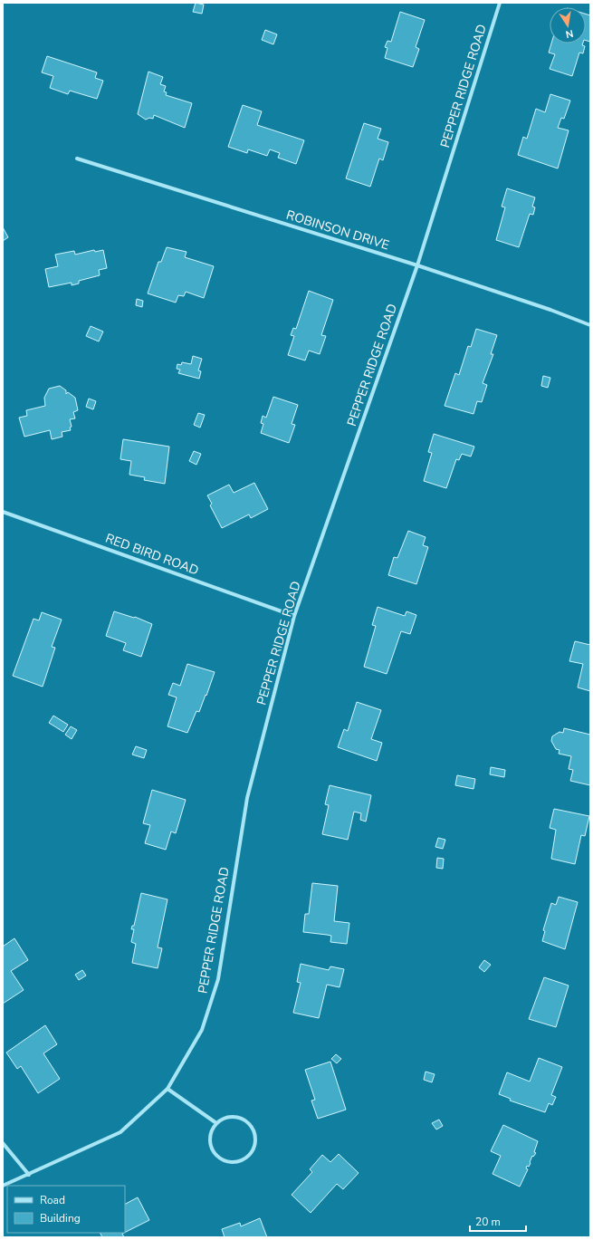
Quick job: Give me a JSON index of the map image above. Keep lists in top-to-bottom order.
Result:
{
  "streets": {
    "street": ["PEPPER RIDGE ROAD", "ROBINSON DRIVE", "RED BIRD ROAD"]
  },
  "crossings": [
    ["PEPPER RIDGE ROAD", "ROBINSON DRIVE"],
    ["PEPPER RIDGE ROAD", "RED BIRD ROAD"]
  ],
  "legend": ["Road", "Building"],
  "scale_bar": "20 m",
  "north": "bottom"
}
